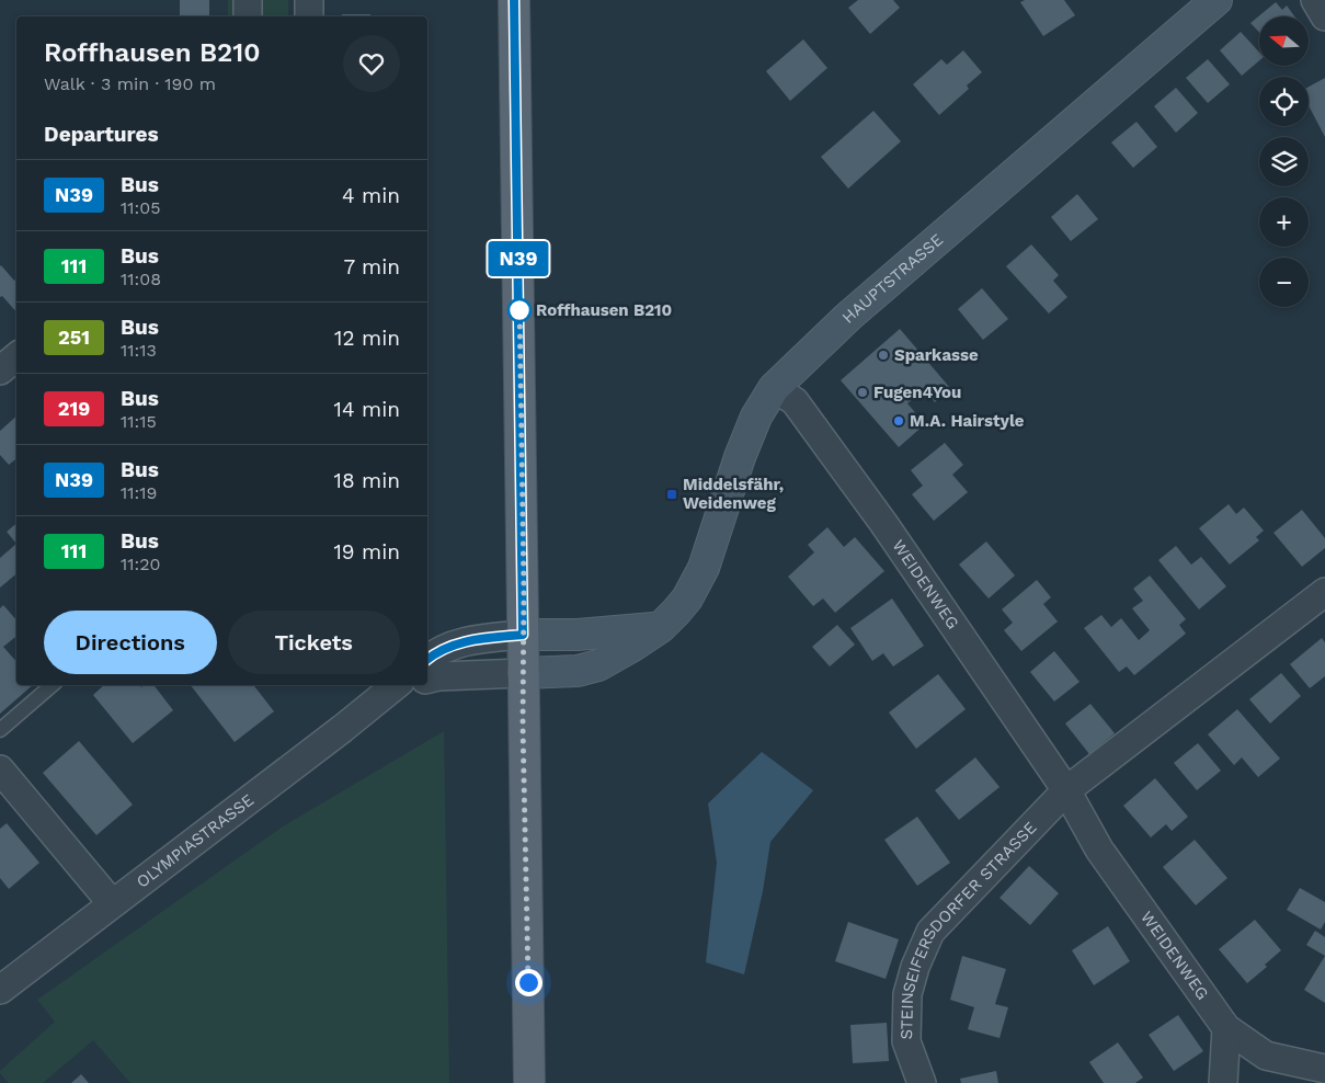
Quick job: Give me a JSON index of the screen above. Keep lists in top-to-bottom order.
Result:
{
  "streets": {
    "street": [
      "HAUPTSTRASSE",
      "WEIDENWEG",
      "OLYMPIASTRASSE",
      "STEINSEIFERSDORFER STRASSE"
    ]
  },
  "crossings": [
    ["HAUPTSTRASSE", "WEIDENWEG"],
    ["WEIDENWEG", "STEINSEIFERSDORFER STRASSE"]
  ],
  "places": {
    "other": [
      "Roffhausen B210",
      "Sparkasse",
      "Fugen4You",
      "M.A. Hairstyle"
    ],
    "transit": ["Middelsfähr, Weidenweg"]
  },
  "lines": ["bus line N39"],
  "north": "left",
  "page": {
    "on_map": "N39",
    "map_buttons": ["+", "−"],
    "heading": [
      ["Roffhausen B210", "Walk · 3 min · 190 m"],
      "Departures"
    ],
    "list": [
      {
        "mark": "N39",
        "name": "Bus",
        "note": "11:05",
        "value": "4 min"
      },
      {
        "mark": "111",
        "name": "Bus",
        "note": "11:08",
        "value": "7 min"
      },
      {
        "mark": "251",
        "name": "Bus",
        "note": "11:13",
        "value": "12 min"
      },
      {
        "mark": "219",
        "name": "Bus",
        "note": "11:15",
        "value": "14 min"
      },
      {
        "mark": "N39",
        "name": "Bus",
        "note": "11:19",
        "value": "18 min"
      },
      {
        "mark": "111",
        "name": "Bus",
        "note": "11:20",
        "value": "19 min"
      }
    ],
    "buttons": ["Directions", "Tickets"]
  }
}
